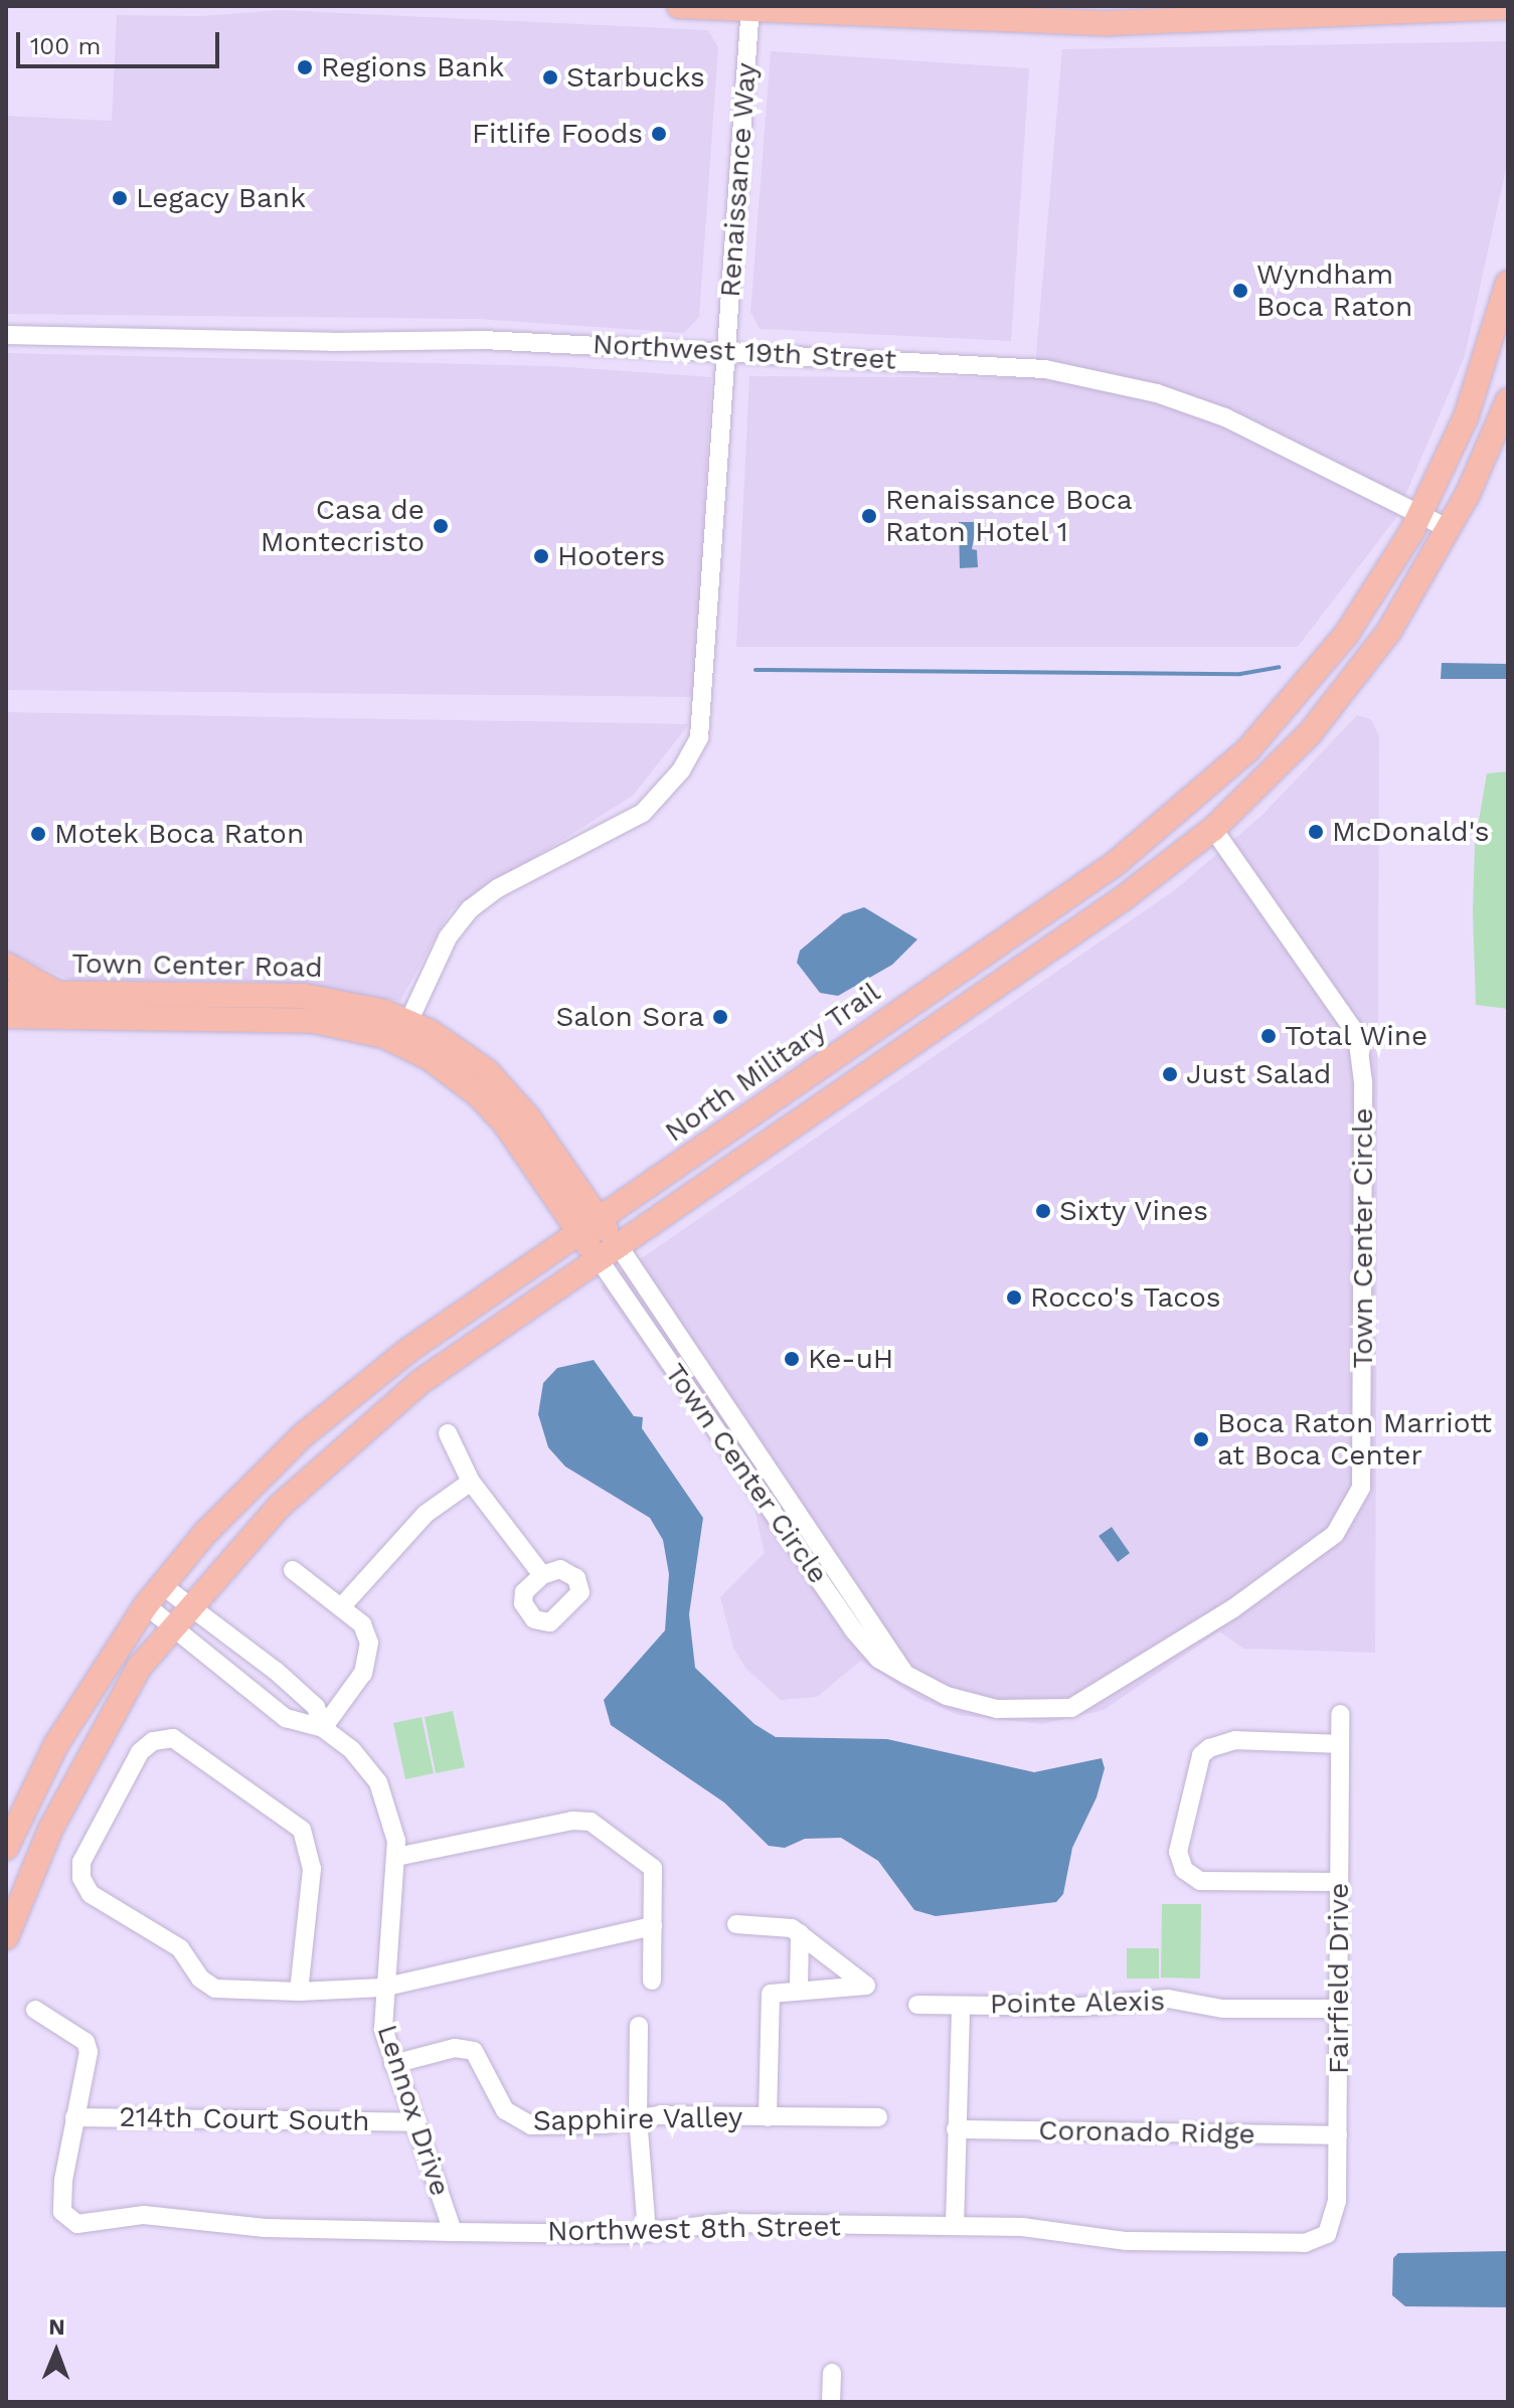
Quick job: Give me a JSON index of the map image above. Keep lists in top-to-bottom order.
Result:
{
  "streets": {
    "main road": ["Town Center Road", "North Military Trail"],
    "street": [
      "Renaissance Way",
      "Northwest 19th Street",
      "Town Center Circle",
      "Fairfield Drive",
      "Pointe Alexis",
      "Lennox Drive",
      "214th Court South",
      "Sapphire Valley",
      "Coronado Ridge",
      "Northwest 8th Street"
    ]
  },
  "crossings": [
    ["Renaissance Way", "Northwest 19th Street"],
    ["Renaissance Way", "Town Center Road"],
    ["Northwest 19th Street", "North Military Trail"],
    ["Town Center Road", "North Military Trail"],
    ["Town Center Road", "Town Center Circle"],
    ["North Military Trail", "Lennox Drive"],
    ["Fairfield Drive", "Pointe Alexis"],
    ["Fairfield Drive", "Coronado Ridge"],
    ["Fairfield Drive", "Northwest 8th Street"],
    ["Lennox Drive", "214th Court South"],
    ["Lennox Drive", "Sapphire Valley"],
    ["Lennox Drive", "Northwest 8th Street"],
    ["214th Court South", "Northwest 8th Street"]
  ],
  "places": [
    "Regions Bank",
    "Starbucks",
    "Fitlife Foods",
    "Legacy Bank",
    "Wyndham Boca Raton",
    "Renaissance Boca Raton Hotel 1",
    "Casa de Montecristo",
    "Hooters",
    "McDonald's",
    "Motek Boca Raton",
    "Salon Sora",
    "Total Wine",
    "Just Salad",
    "Sixty Vines",
    "Rocco's Tacos",
    "Ke-uH",
    "Boca Raton Marriott at Boca Center"
  ],
  "scale_bar": "100 m",
  "north": "top"
}
